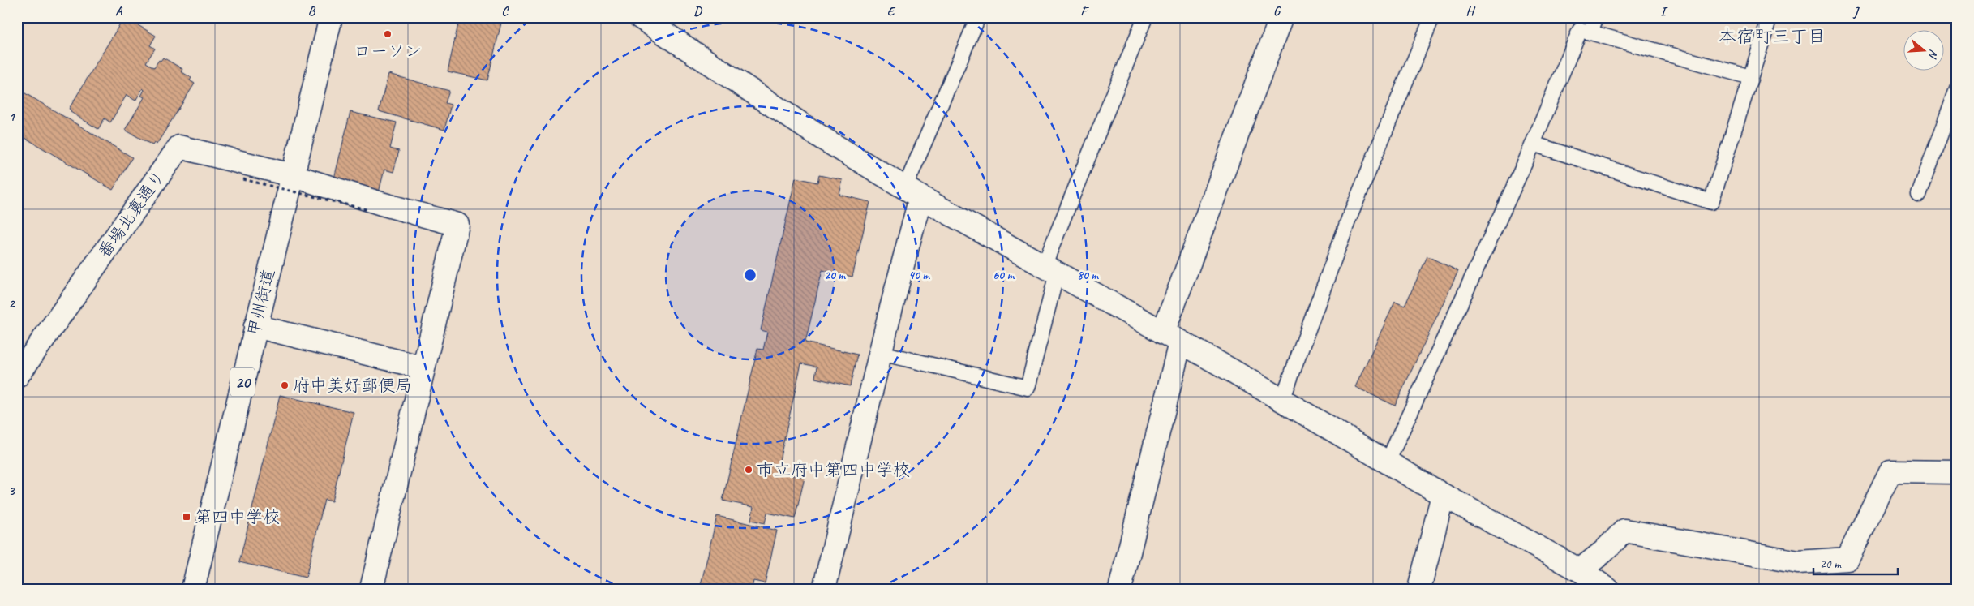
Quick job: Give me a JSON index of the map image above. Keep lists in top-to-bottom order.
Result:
{
  "streets": {
    "main road": ["番場北裏通り", "甲州街道", "20"]
  },
  "crossings": [
    ["番場北裏通り", "甲州街道"]
  ],
  "districts": ["本宿町三丁目"],
  "places": {
    "other": ["ローソン", "府中美好郵便局", "市立府中第四中学校"],
    "transit": ["第四中学校"]
  },
  "scale_bar": "20 m",
  "north": "right",
  "grid": {
    "columns": [
      "A",
      "B",
      "C",
      "D",
      "E",
      "F",
      "G",
      "H",
      "I",
      "J"
    ],
    "rows": ["1", "2", "3"]
  },
  "rings": [
    "20 m",
    "40 m",
    "60 m",
    "80 m"
  ]
}
